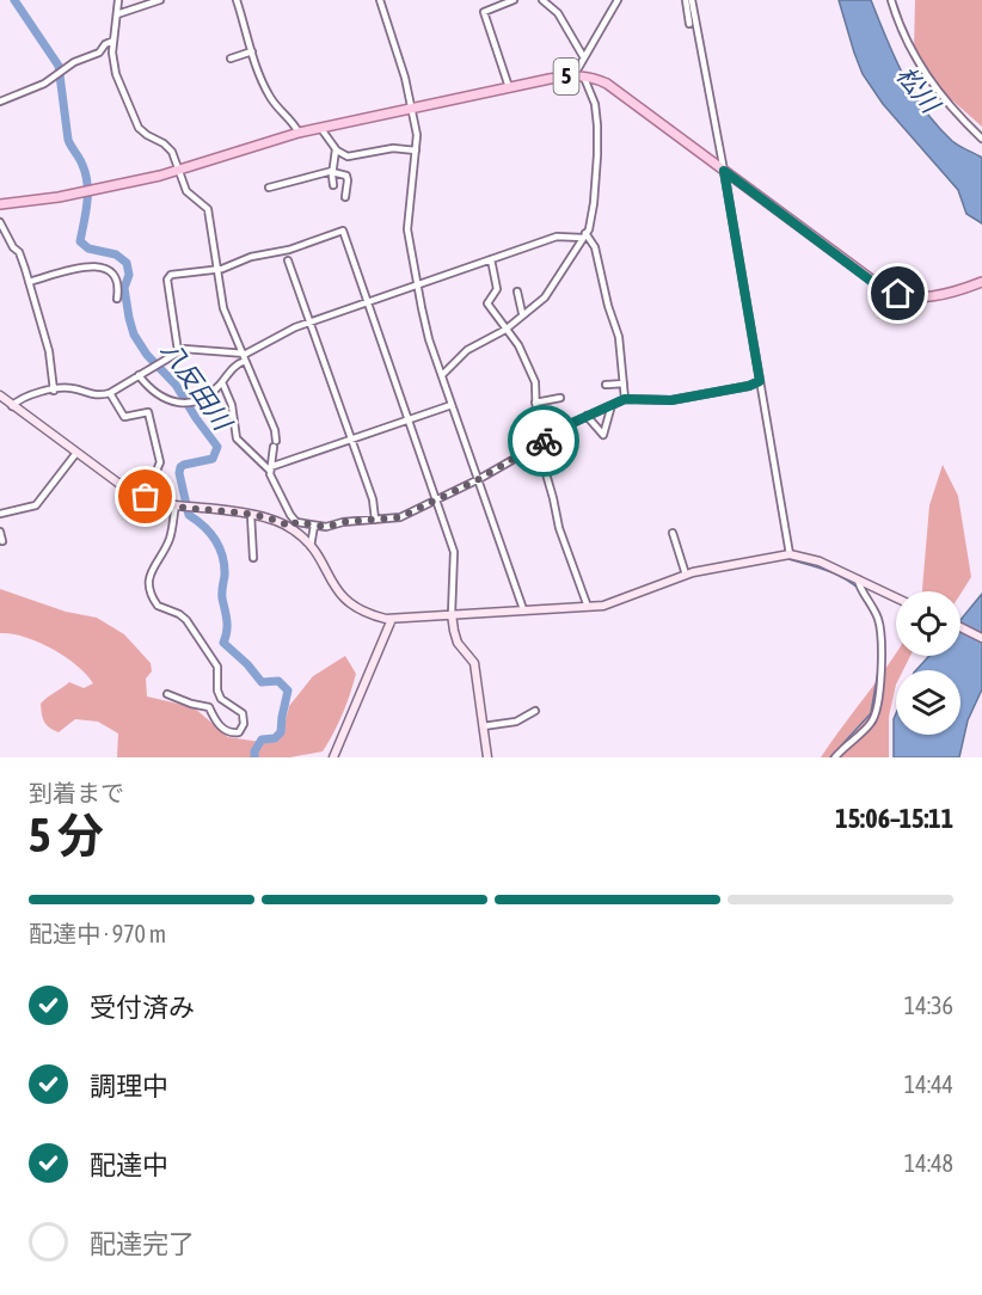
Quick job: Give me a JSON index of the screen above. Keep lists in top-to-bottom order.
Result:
{
  "streets": {
    "main road": ["5"]
  },
  "water": ["松川", "八反田川"],
  "page": {
    "heading": ["5 分", "到着まで", "15:06–15:11"],
    "bar": "配達中 · 970 m",
    "list": [
      ["受付済み", "14:36"],
      ["調理中", "14:44"],
      ["配達中", "14:48"],
      "配達完了"
    ]
  }
}
